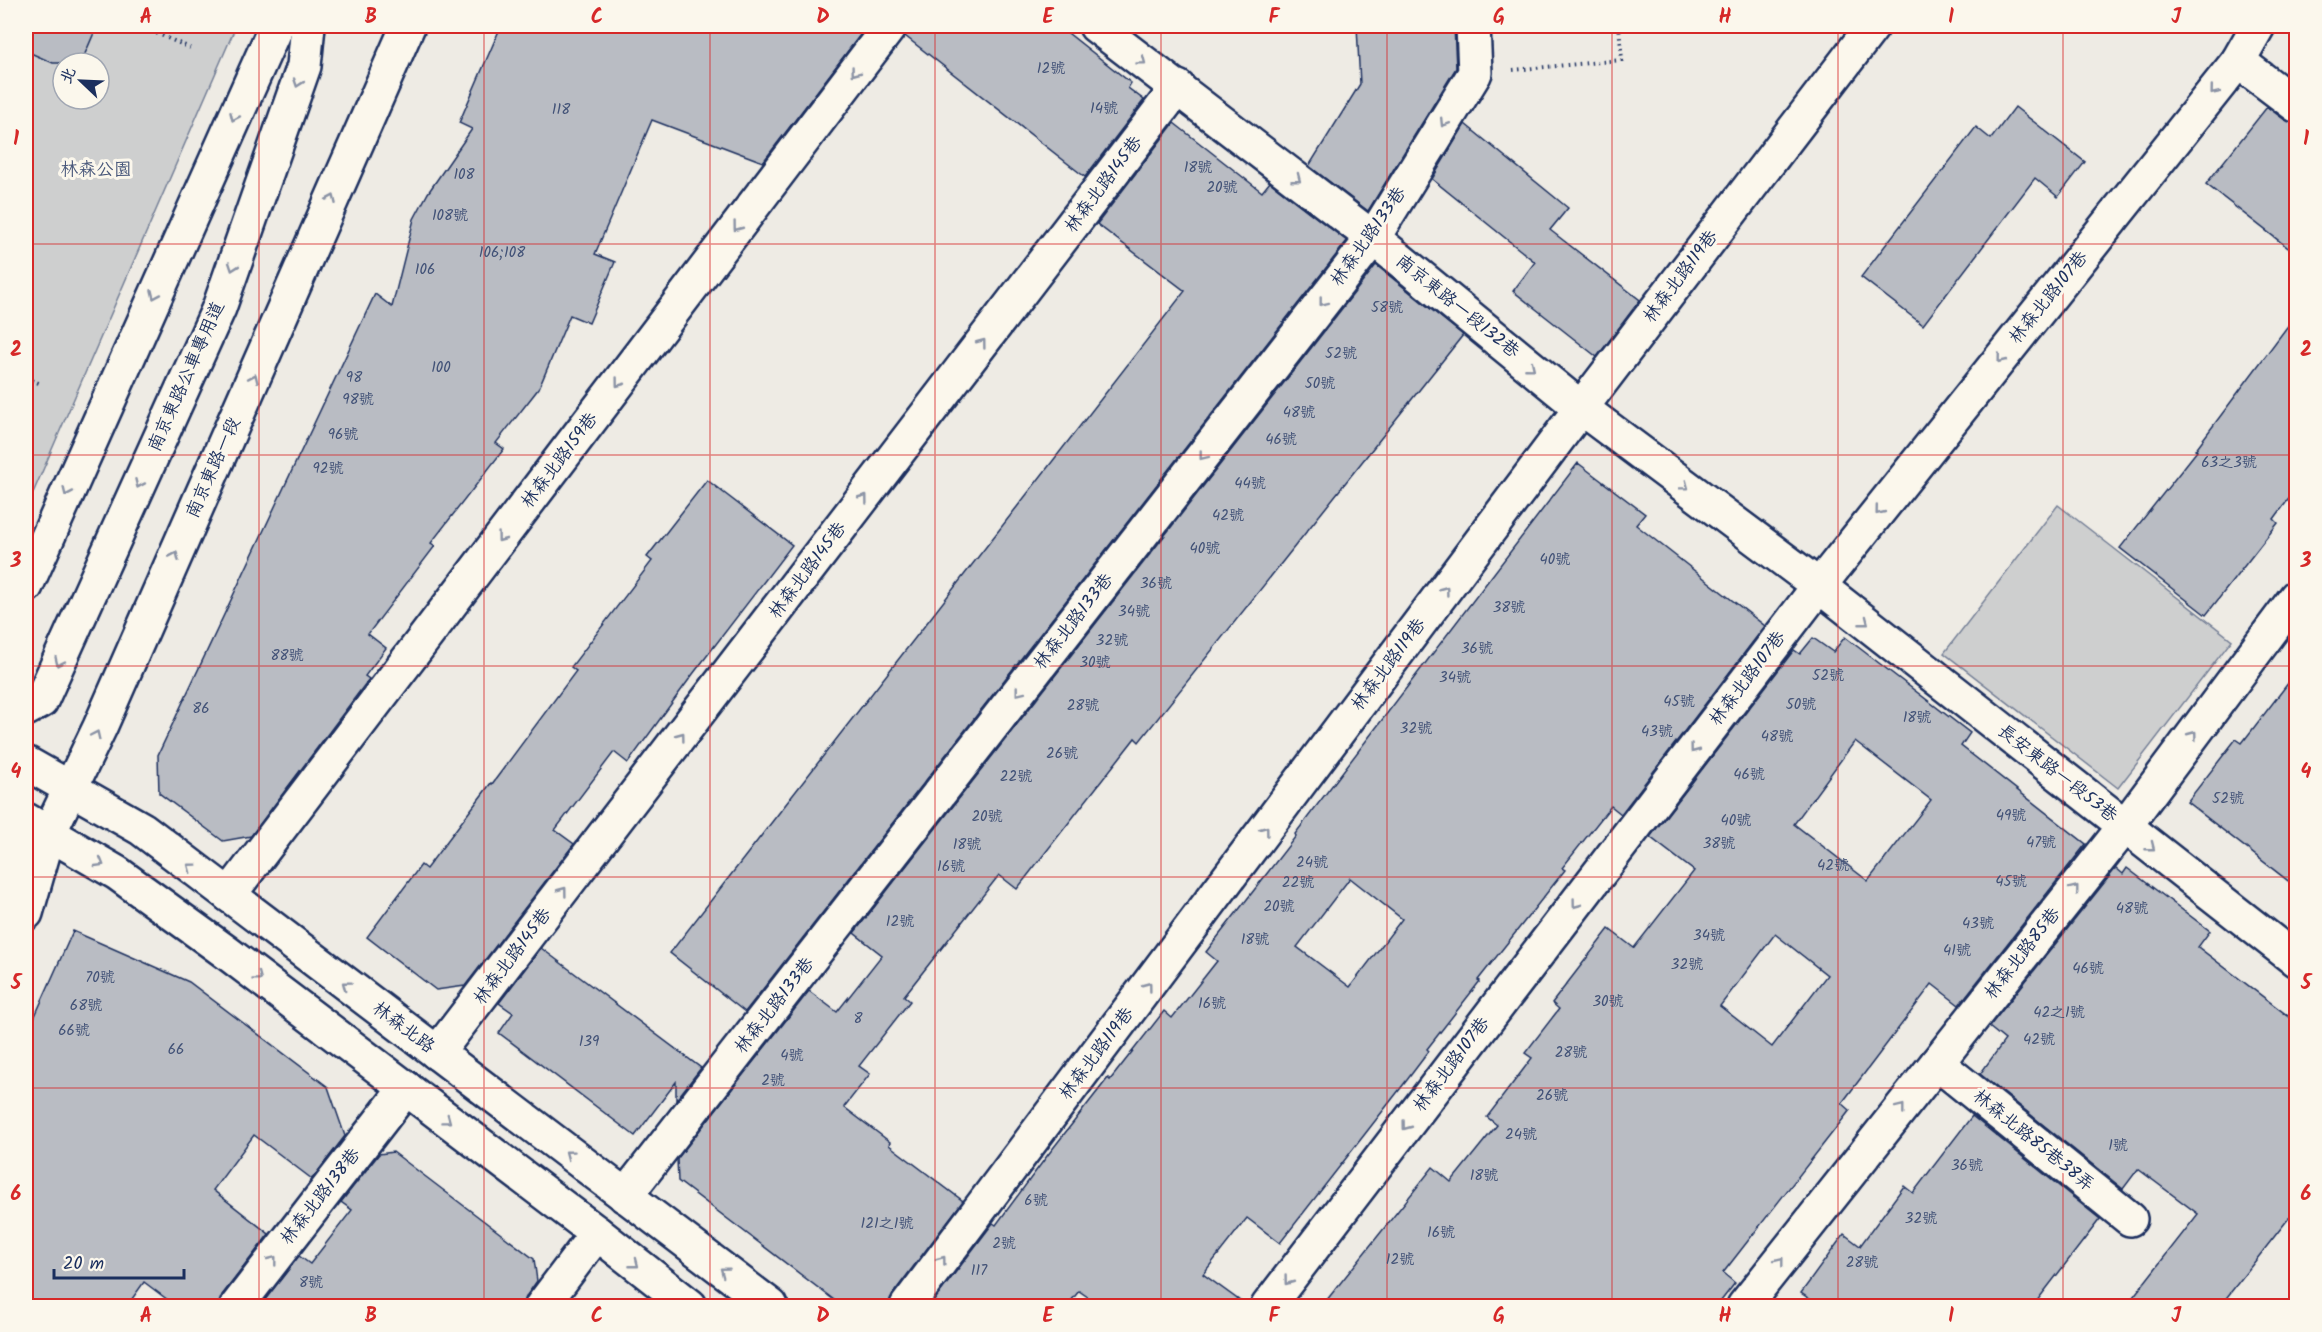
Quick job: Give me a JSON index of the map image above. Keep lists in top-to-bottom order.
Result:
{
  "streets": {
    "street": [
      "林森北路145巷",
      "林森北路133巷",
      "林森北路119巷",
      "林森北路107巷",
      "南京東路一段132巷",
      "南京東路公車專用道",
      "林森北路159巷",
      "南京東路一段",
      "長安東路一段53巷",
      "林森北路85巷",
      "林森北路",
      "林森北路85巷38弄",
      "林森北路138巷"
    ]
  },
  "crossings": [
    ["林森北路145巷", "南京東路一段132巷"],
    ["林森北路145巷", "林森北路"],
    ["林森北路133巷", "南京東路一段132巷"],
    ["林森北路133巷", "林森北路"],
    ["林森北路119巷", "南京東路一段132巷"],
    ["林森北路107巷", "南京東路一段132巷"],
    ["林森北路107巷", "長安東路一段53巷"],
    ["南京東路一段132巷", "長安東路一段53巷"],
    ["林森北路159巷", "林森北路"],
    ["南京東路一段", "林森北路"],
    ["長安東路一段53巷", "林森北路85巷"],
    ["林森北路85巷", "林森北路85巷38弄"]
  ],
  "one_way": [
    "林森北路145巷",
    "林森北路133巷",
    "林森北路119巷",
    "林森北路107巷",
    "南京東路一段132巷",
    "林森北路159巷",
    "長安東路一段53巷",
    "林森北路85巷"
  ],
  "parks": ["林森公園"],
  "house_numbers": [
    "12號",
    "14號",
    "118",
    "18號",
    "108",
    "20號",
    "108號",
    "106;108",
    "106",
    "58號",
    "52號",
    "100",
    "98",
    "50號",
    "98號",
    "48號",
    "96號",
    "46號",
    "63之3號",
    "92號",
    "44號",
    "42號",
    "40號",
    "40號",
    "36號",
    "38號",
    "34號",
    "32號",
    "36號",
    "88號",
    "30號",
    "52號",
    "34號",
    "45號",
    "50號",
    "28號",
    "86",
    "18號",
    "32號",
    "43號",
    "48號",
    "26號",
    "46號",
    "22號",
    "52號",
    "49號",
    "20號",
    "40號",
    "47號",
    "38號",
    "18號",
    "24號",
    "42號",
    "16號",
    "45號",
    "22號",
    "20號",
    "48號",
    "12號",
    "43號",
    "34號",
    "18號",
    "41號",
    "32號",
    "46號",
    "70號",
    "30號",
    "16號",
    "68號",
    "42之1號",
    "8",
    "66號",
    "42號",
    "139",
    "66",
    "28號",
    "4號",
    "2號",
    "26號",
    "24號",
    "1號",
    "36號",
    "18號",
    "6號",
    "32號",
    "121之1號",
    "16號",
    "2號",
    "12號",
    "28號",
    "117",
    "8號"
  ],
  "scale_bar": "20 m",
  "north": "top left",
  "grid": {
    "columns": [
      "A",
      "B",
      "C",
      "D",
      "E",
      "F",
      "G",
      "H",
      "I",
      "J"
    ],
    "rows": [
      "1",
      "2",
      "3",
      "4",
      "5",
      "6"
    ]
  }
}
